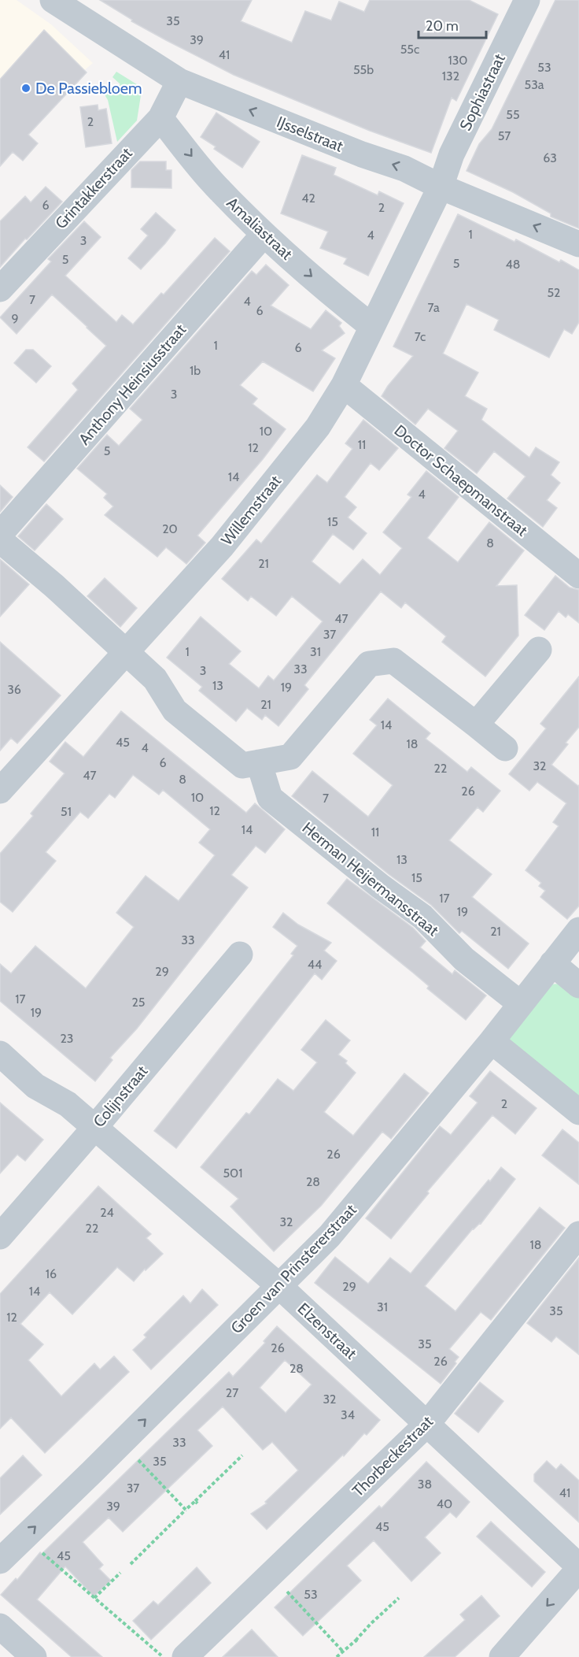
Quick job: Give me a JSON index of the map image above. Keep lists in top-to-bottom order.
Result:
{
  "streets": {
    "street": [
      "Sophiastraat",
      "IJsselstraat",
      "Grintakkerstraat",
      "Amaliastraat",
      "Anthony Heinsiusstraat",
      "Doctor Schaepmanstraat",
      "Willemstraat",
      "Herman Heijermansstraat",
      "Colijnstraat",
      "Groen van Prinstererstraat",
      "Elzenstraat",
      "Thorbeckestraat"
    ]
  },
  "crossings": [
    ["Sophiastraat", "IJsselstraat"],
    ["Sophiastraat", "Willemstraat"],
    ["IJsselstraat", "Grintakkerstraat"],
    ["IJsselstraat", "Willemstraat"],
    ["Grintakkerstraat", "Amaliastraat"],
    ["Amaliastraat", "Anthony Heinsiusstraat"],
    ["Amaliastraat", "Willemstraat"],
    ["Doctor Schaepmanstraat", "Willemstraat"],
    ["Herman Heijermansstraat", "Groen van Prinstererstraat"],
    ["Colijnstraat", "Elzenstraat"],
    ["Groen van Prinstererstraat", "Elzenstraat"],
    ["Elzenstraat", "Thorbeckestraat"]
  ],
  "one_way": ["IJsselstraat", "Amaliastraat", "Groen van Prinstererstraat"],
  "places": ["De Passiebloem"],
  "house_numbers": [
    "35",
    "39",
    "55c",
    "41",
    "130",
    "53",
    "55b",
    "132",
    "53a",
    "55",
    "2",
    "57",
    "63",
    "42",
    "6",
    "2",
    "1",
    "4",
    "3",
    "5",
    "5",
    "48",
    "52",
    "7",
    "4",
    "7a",
    "6",
    "9",
    "7c",
    "1",
    "6",
    "1b",
    "3",
    "10",
    "11",
    "12",
    "5",
    "14",
    "4",
    "15",
    "20",
    "8",
    "21",
    "47",
    "37",
    "1",
    "31",
    "33",
    "3",
    "13",
    "19",
    "36",
    "21",
    "14",
    "45",
    "18",
    "4",
    "6",
    "32",
    "22",
    "47",
    "8",
    "26",
    "10",
    "7",
    "12",
    "51",
    "14",
    "11",
    "13",
    "15",
    "17",
    "19",
    "21",
    "33",
    "44",
    "29",
    "17",
    "25",
    "19",
    "23",
    "2",
    "26",
    "501",
    "28",
    "24",
    "32",
    "22",
    "18",
    "16",
    "29",
    "14",
    "31",
    "35",
    "12",
    "35",
    "26",
    "26",
    "28",
    "27",
    "32",
    "34",
    "33",
    "35",
    "38",
    "37",
    "41",
    "40",
    "39",
    "45",
    "45",
    "53"
  ],
  "scale_bar": "20 m"
}
